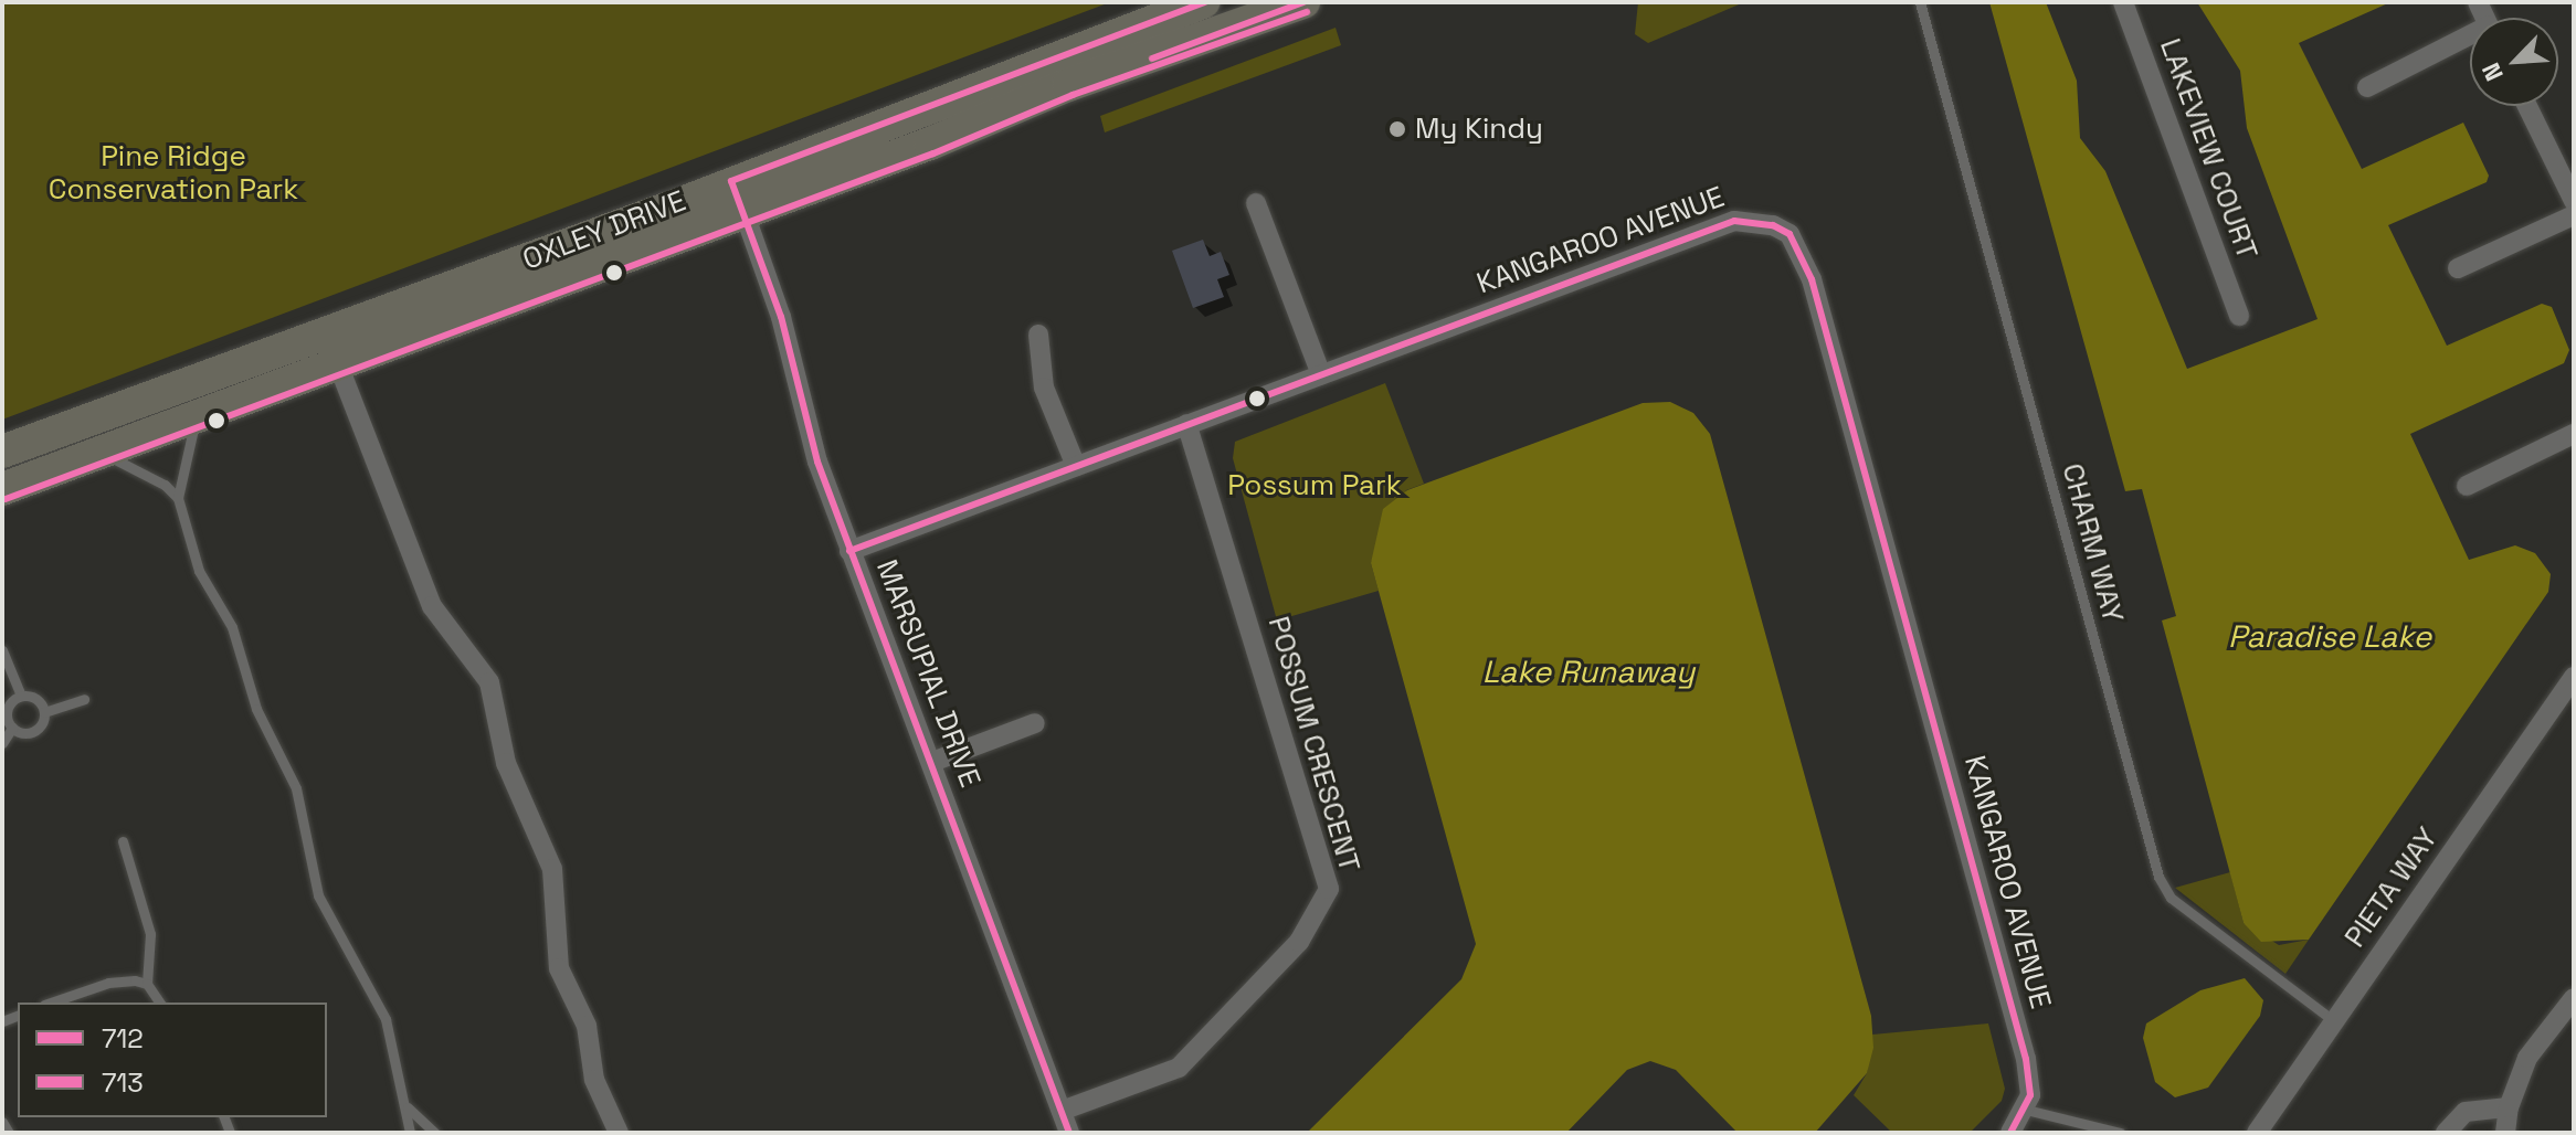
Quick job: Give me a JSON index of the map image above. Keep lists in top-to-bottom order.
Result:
{
  "streets": {
    "main road": ["OXLEY DRIVE"],
    "street": [
      "LAKEVIEW COURT",
      "KANGAROO AVENUE",
      "MARSUPIAL DRIVE",
      "POSSUM CRESCENT",
      "PIETA WAY"
    ],
    "lane": ["CHARM WAY"]
  },
  "crossings": [
    ["OXLEY DRIVE", "MARSUPIAL DRIVE"],
    ["KANGAROO AVENUE", "MARSUPIAL DRIVE"],
    ["KANGAROO AVENUE", "POSSUM CRESCENT"],
    ["CHARM WAY", "PIETA WAY"],
    ["MARSUPIAL DRIVE", "POSSUM CRESCENT"]
  ],
  "water": ["Paradise Lake", "Lake Runaway"],
  "parks": ["Pine Ridge Conservation Park", "Possum Park"],
  "places": ["My Kindy"],
  "lines": ["transit line 712", "transit line 713"],
  "legend": ["712", "713"],
  "north": "bottom left"
}
